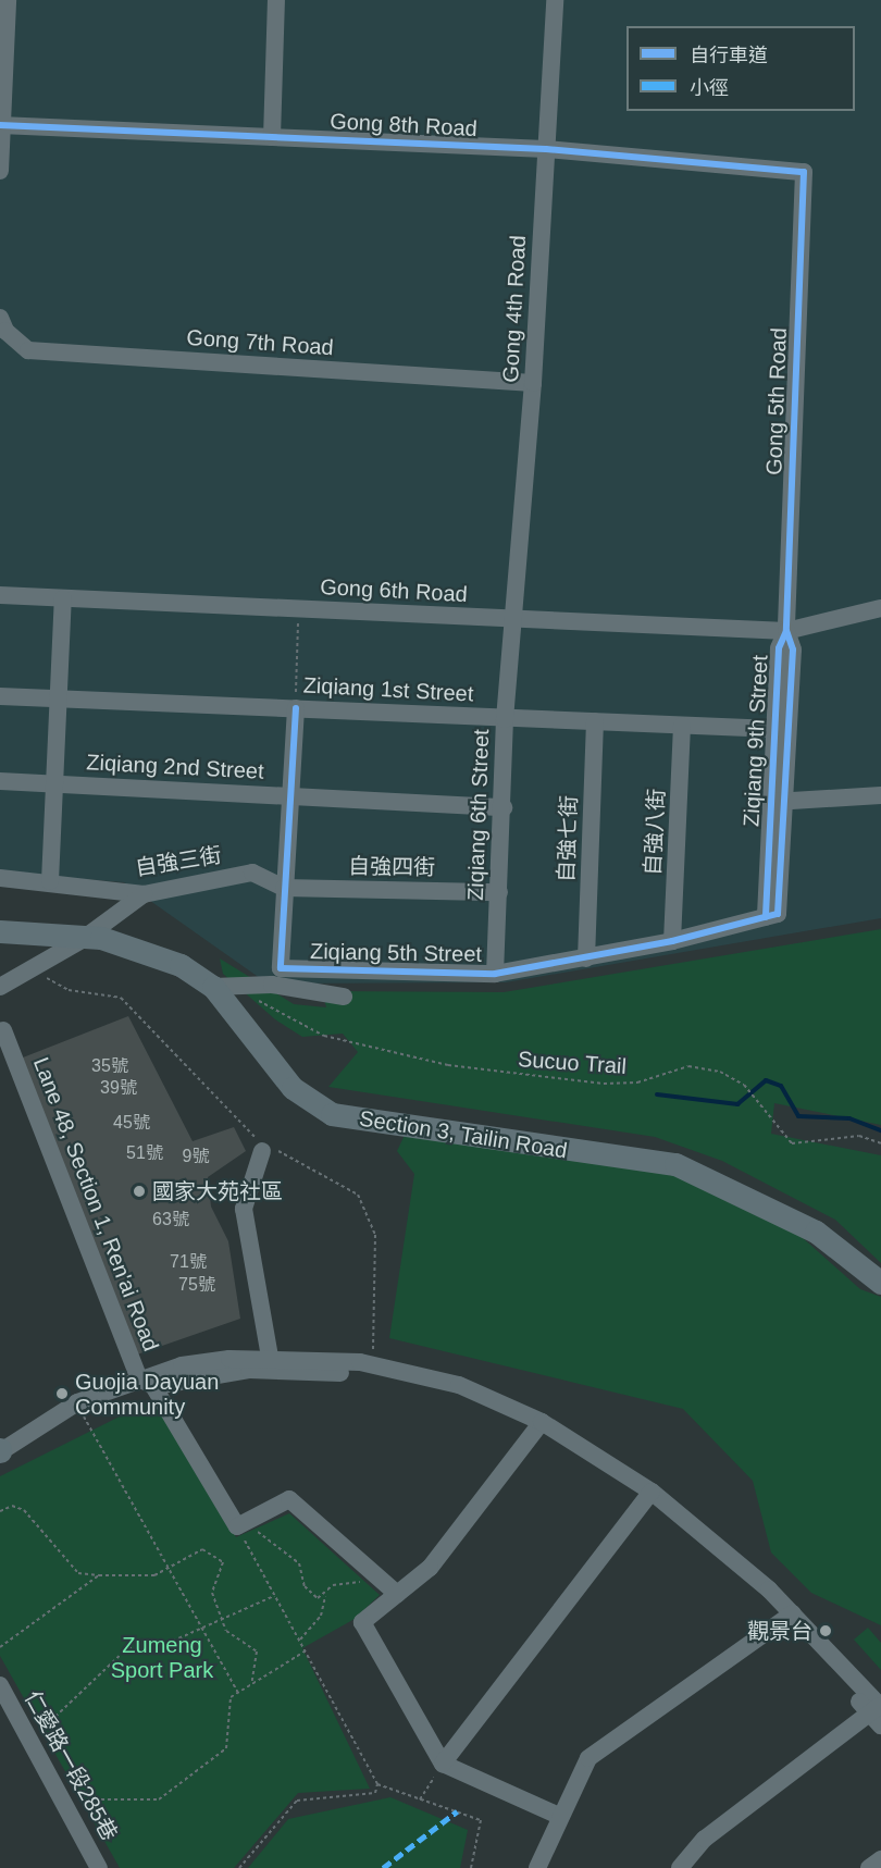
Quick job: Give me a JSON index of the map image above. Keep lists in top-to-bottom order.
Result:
{
  "streets": {
    "main road": ["Section 3, Tailin Road"],
    "street": [
      "Gong 8th Road",
      "Gong 4th Road",
      "Gong 7th Road",
      "Gong 5th Road",
      "Gong 6th Road",
      "Ziqiang 1st Street",
      "Ziqiang 9th Street",
      "Ziqiang 2nd Street",
      "Ziqiang 6th Street",
      "自強八街",
      "自強七街",
      "自強三街",
      "自強四街",
      "Ziqiang 5th Street",
      "Lane 48, Section 1, Ren'ai Road",
      "仁愛路一段285巷"
    ],
    "path": ["Sucuo Trail"]
  },
  "crossings": [
    ["Gong 8th Road", "Gong 4th Road"],
    ["Gong 8th Road", "Gong 5th Road"],
    ["Gong 4th Road", "Gong 7th Road"],
    ["Gong 4th Road", "Gong 6th Road"],
    ["Gong 4th Road", "Ziqiang 6th Street"],
    ["Gong 5th Road", "Gong 6th Road"],
    ["Gong 5th Road", "Ziqiang 9th Street"],
    ["Gong 6th Road", "Ziqiang 9th Street"],
    ["Gong 6th Road", "Ziqiang 6th Street"],
    ["Ziqiang 1st Street", "Ziqiang 9th Street"],
    ["Ziqiang 1st Street", "Ziqiang 6th Street"],
    ["Ziqiang 1st Street", "自強八街"],
    ["Ziqiang 1st Street", "自強七街"],
    ["Ziqiang 1st Street", "Ziqiang 5th Street"],
    ["Ziqiang 9th Street", "Ziqiang 5th Street"],
    ["Ziqiang 2nd Street", "Ziqiang 6th Street"],
    ["Ziqiang 2nd Street", "Ziqiang 5th Street"],
    ["Ziqiang 6th Street", "自強四街"],
    ["Ziqiang 6th Street", "Ziqiang 5th Street"],
    ["自強八街", "Ziqiang 5th Street"],
    ["自強七街", "Ziqiang 5th Street"],
    ["自強三街", "自強四街"],
    ["自強三街", "Ziqiang 5th Street"],
    ["自強四街", "Ziqiang 5th Street"]
  ],
  "parks": ["Zumeng Sport Park"],
  "places": ["國家大苑社區", "Guojia Dayuan Community", "觀景台"],
  "house_numbers": [
    "35號",
    "39號",
    "45號",
    "51號",
    "9號",
    "63號",
    "71號",
    "75號"
  ],
  "legend": ["自行車道", "小徑"]
}
